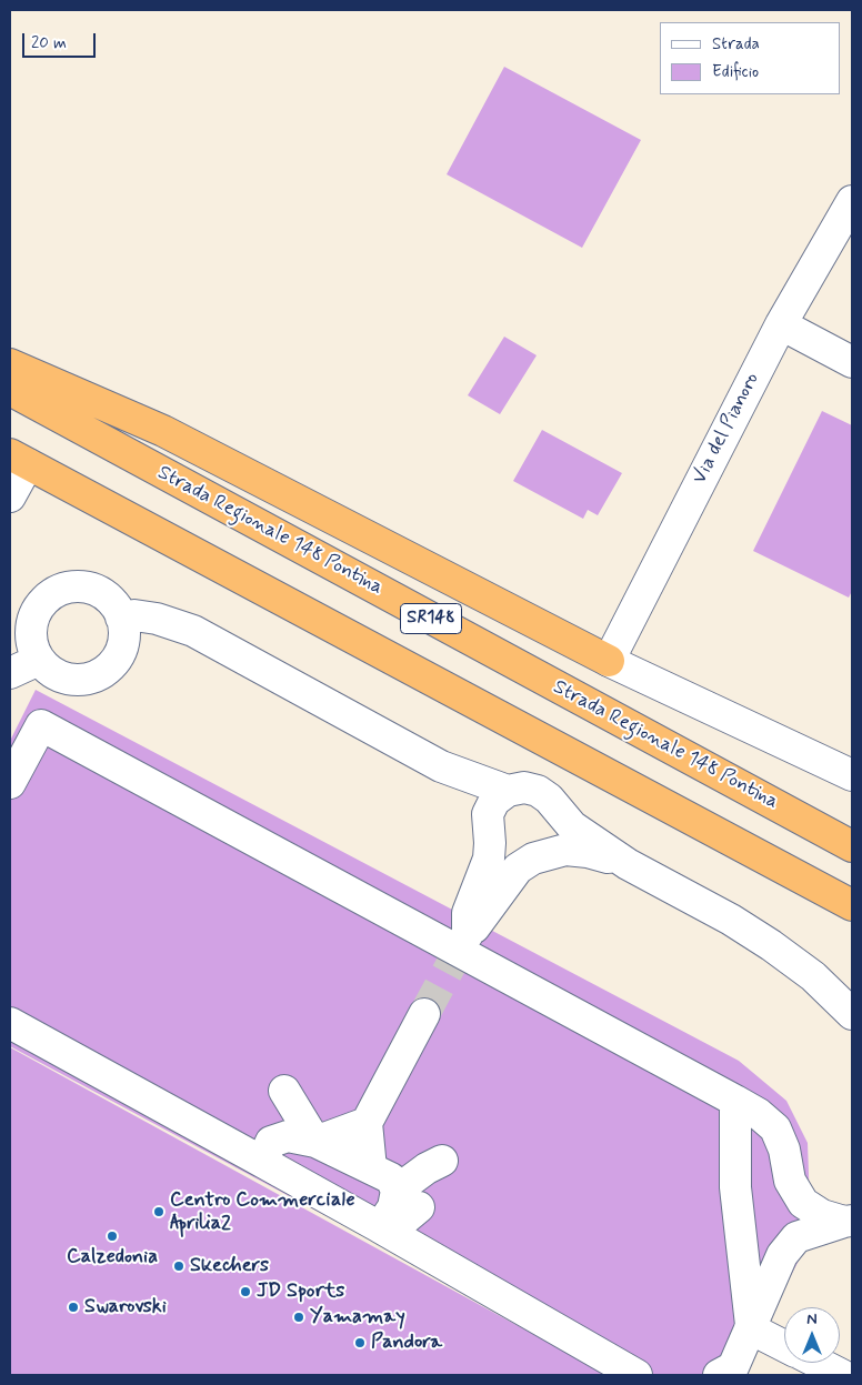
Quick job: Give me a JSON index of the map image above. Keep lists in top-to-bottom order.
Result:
{
  "streets": {
    "highway": ["Strada Regionale 148 Pontina", "SR148"],
    "street": ["Via del Pianoro"]
  },
  "places": [
    "Centro Commerciale Aprilia2",
    "Calzedonia",
    "Skechers",
    "JD Sports",
    "Swarovski",
    "Yamamay",
    "Pandora"
  ],
  "legend": ["Strada", "Edificio"],
  "scale_bar": "20 m",
  "north": "top"
}
